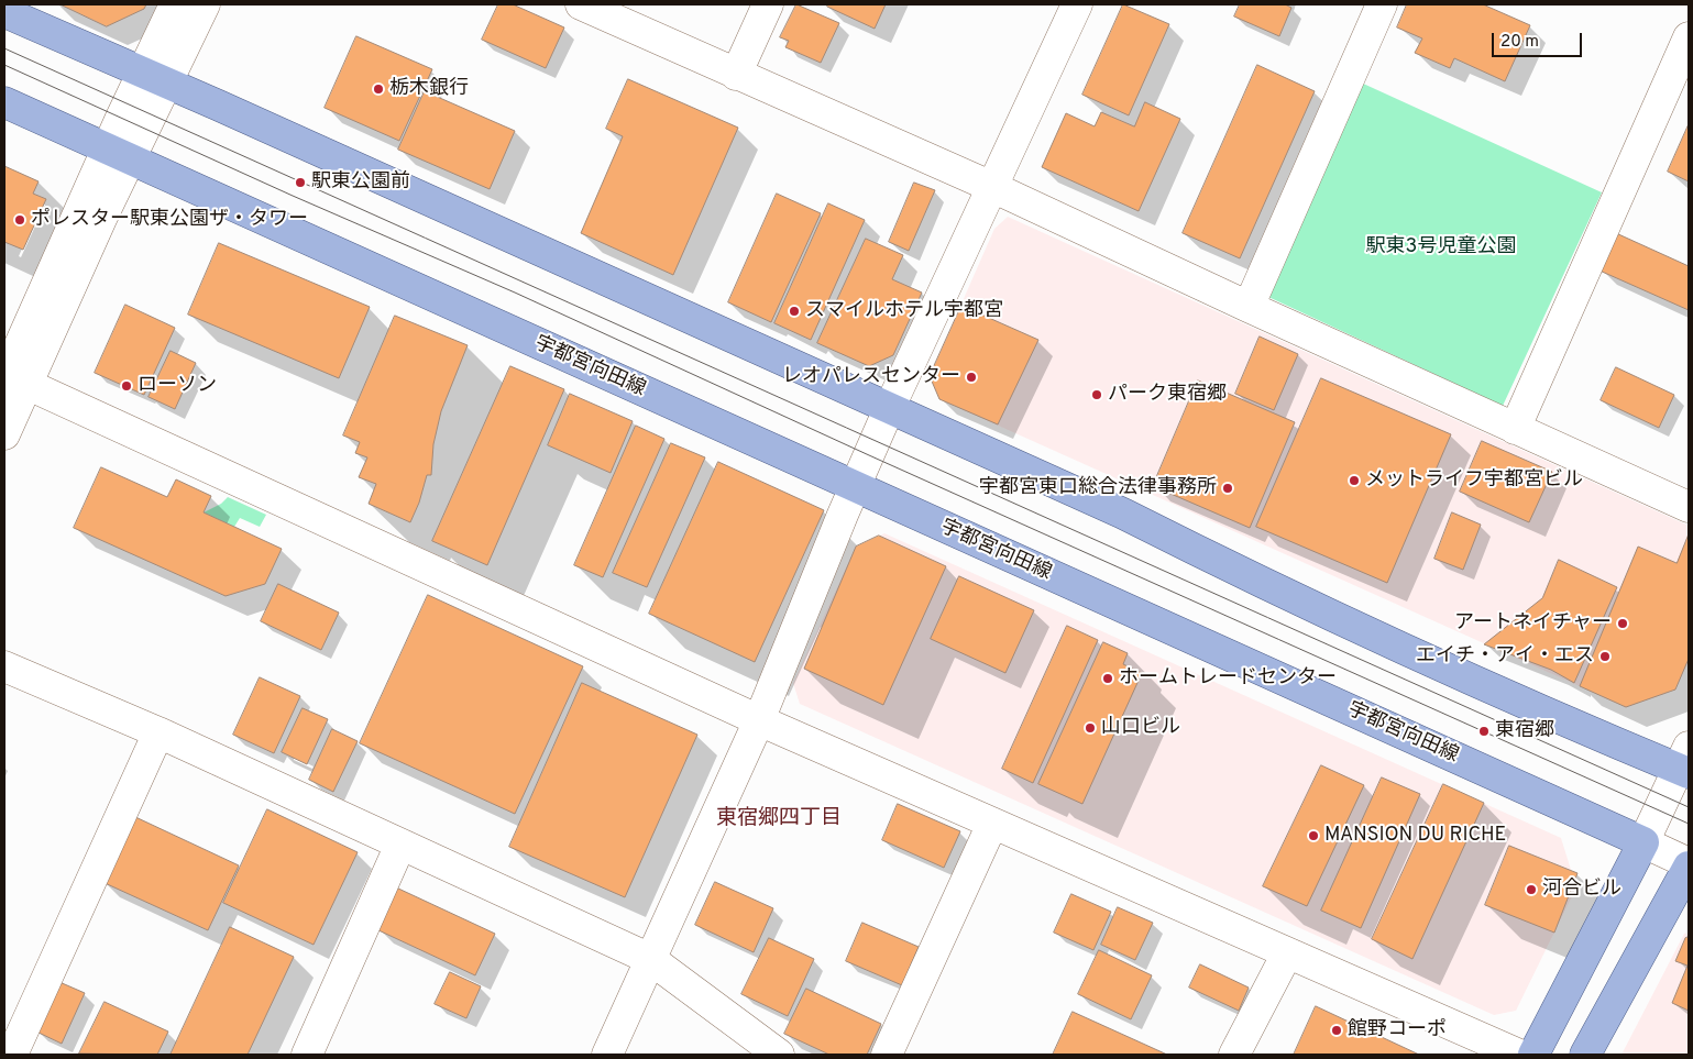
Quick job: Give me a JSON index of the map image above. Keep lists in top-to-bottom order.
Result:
{
  "streets": {
    "main road": ["宇都宮向田線"]
  },
  "districts": ["東宿郷四丁目"],
  "parks": ["駅東3号児童公園"],
  "places": [
    "栃木銀行",
    "駅東公園前",
    "ポレスター駅東公園ザ・タワー",
    "スマイルホテル宇都宮",
    "レオパレスセンター",
    "ローソン",
    "パーク東宿郷",
    "メットライフ宇都宮ビル",
    "宇都宮東口総合法律事務所",
    "アートネイチャー",
    "エイチ・アイ・エス",
    "ホームトレードセンター",
    "山口ビル",
    "東宿郷",
    "MANSION DU RICHE",
    "河合ビル",
    "館野コーポ"
  ],
  "scale_bar": "20 m"
}
